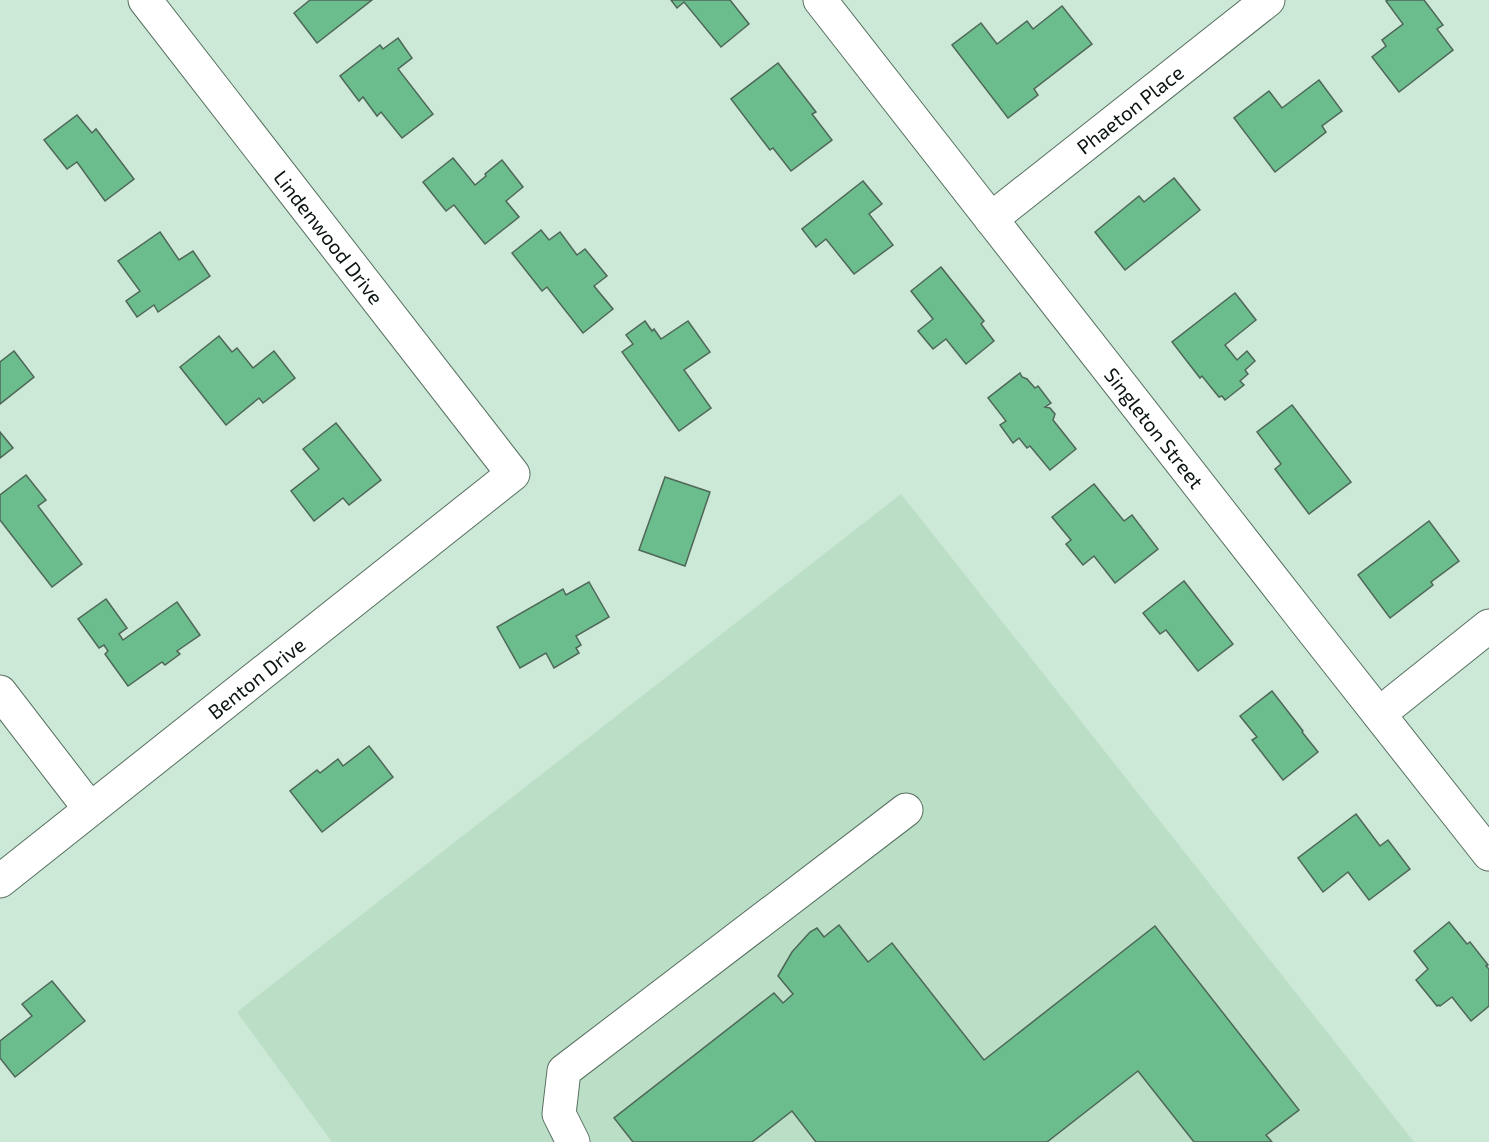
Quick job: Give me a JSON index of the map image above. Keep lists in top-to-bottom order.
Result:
{
  "streets": {
    "street": [
      "Phaeton Place",
      "Lindenwood Drive",
      "Singleton Street",
      "Benton Drive"
    ]
  },
  "crossings": [
    ["Phaeton Place", "Singleton Street"],
    ["Lindenwood Drive", "Benton Drive"]
  ]
}
